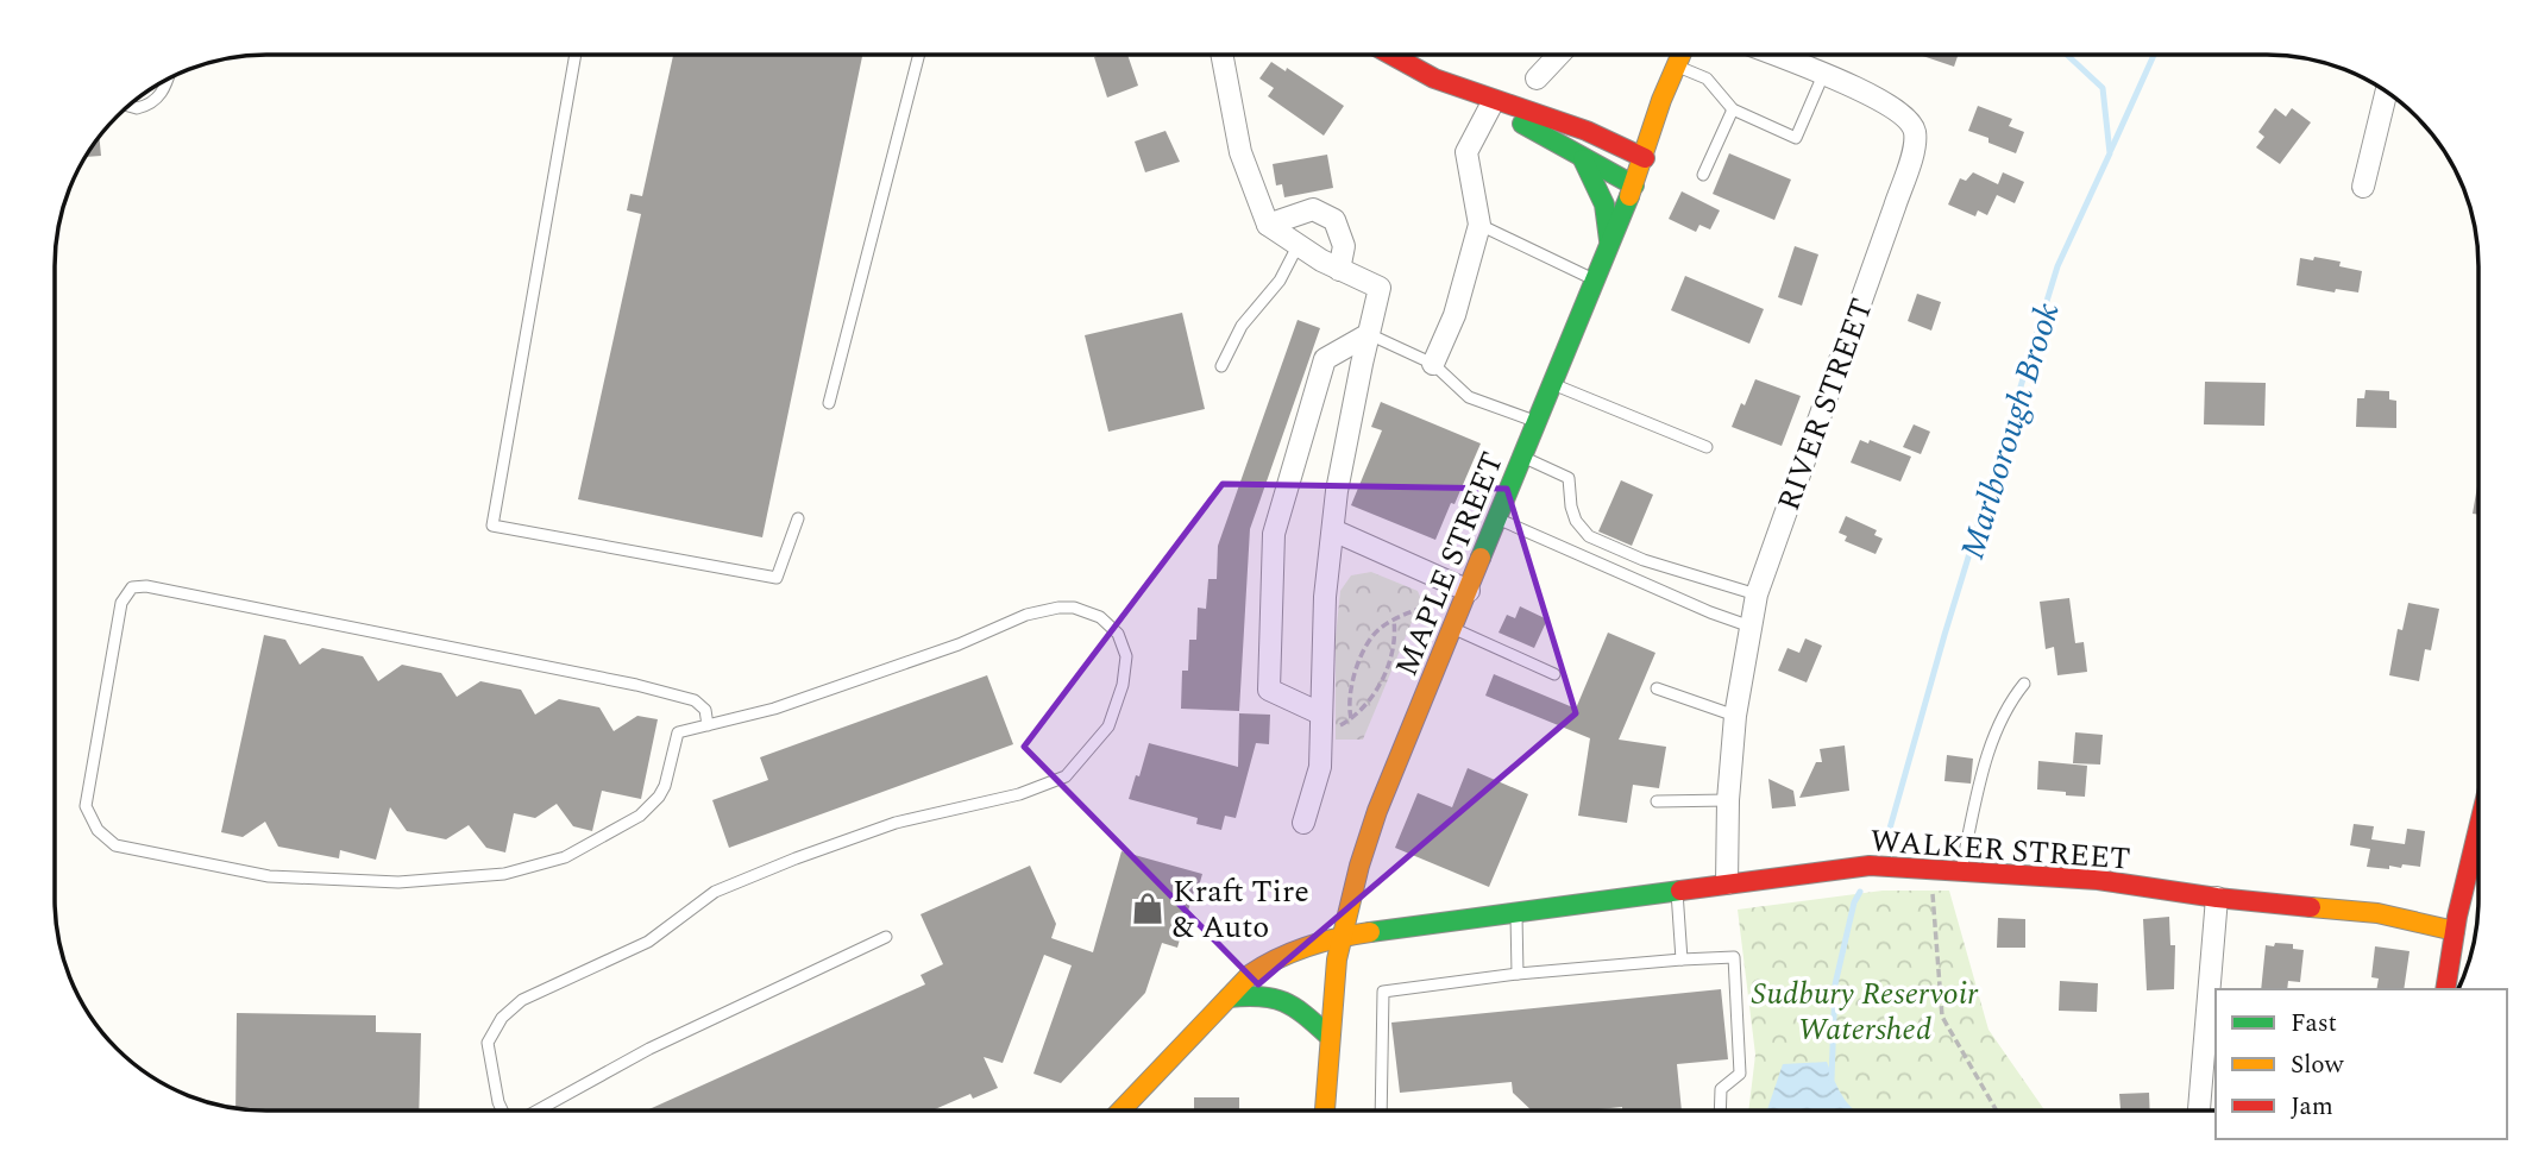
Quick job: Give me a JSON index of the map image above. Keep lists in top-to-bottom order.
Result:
{
  "streets": {
    "main road": ["MAPLE STREET", "WALKER STREET"],
    "street": ["RIVER STREET"]
  },
  "crossings": [
    ["RIVER STREET", "WALKER STREET"],
    ["MAPLE STREET", "WALKER STREET"]
  ],
  "water": ["Marlborough Brook"],
  "parks": ["Sudbury Reservoir Watershed"],
  "places": {
    "shop": ["Kraft Tire & Auto"]
  },
  "legend": ["Fast", "Slow", "Jam"]
}
